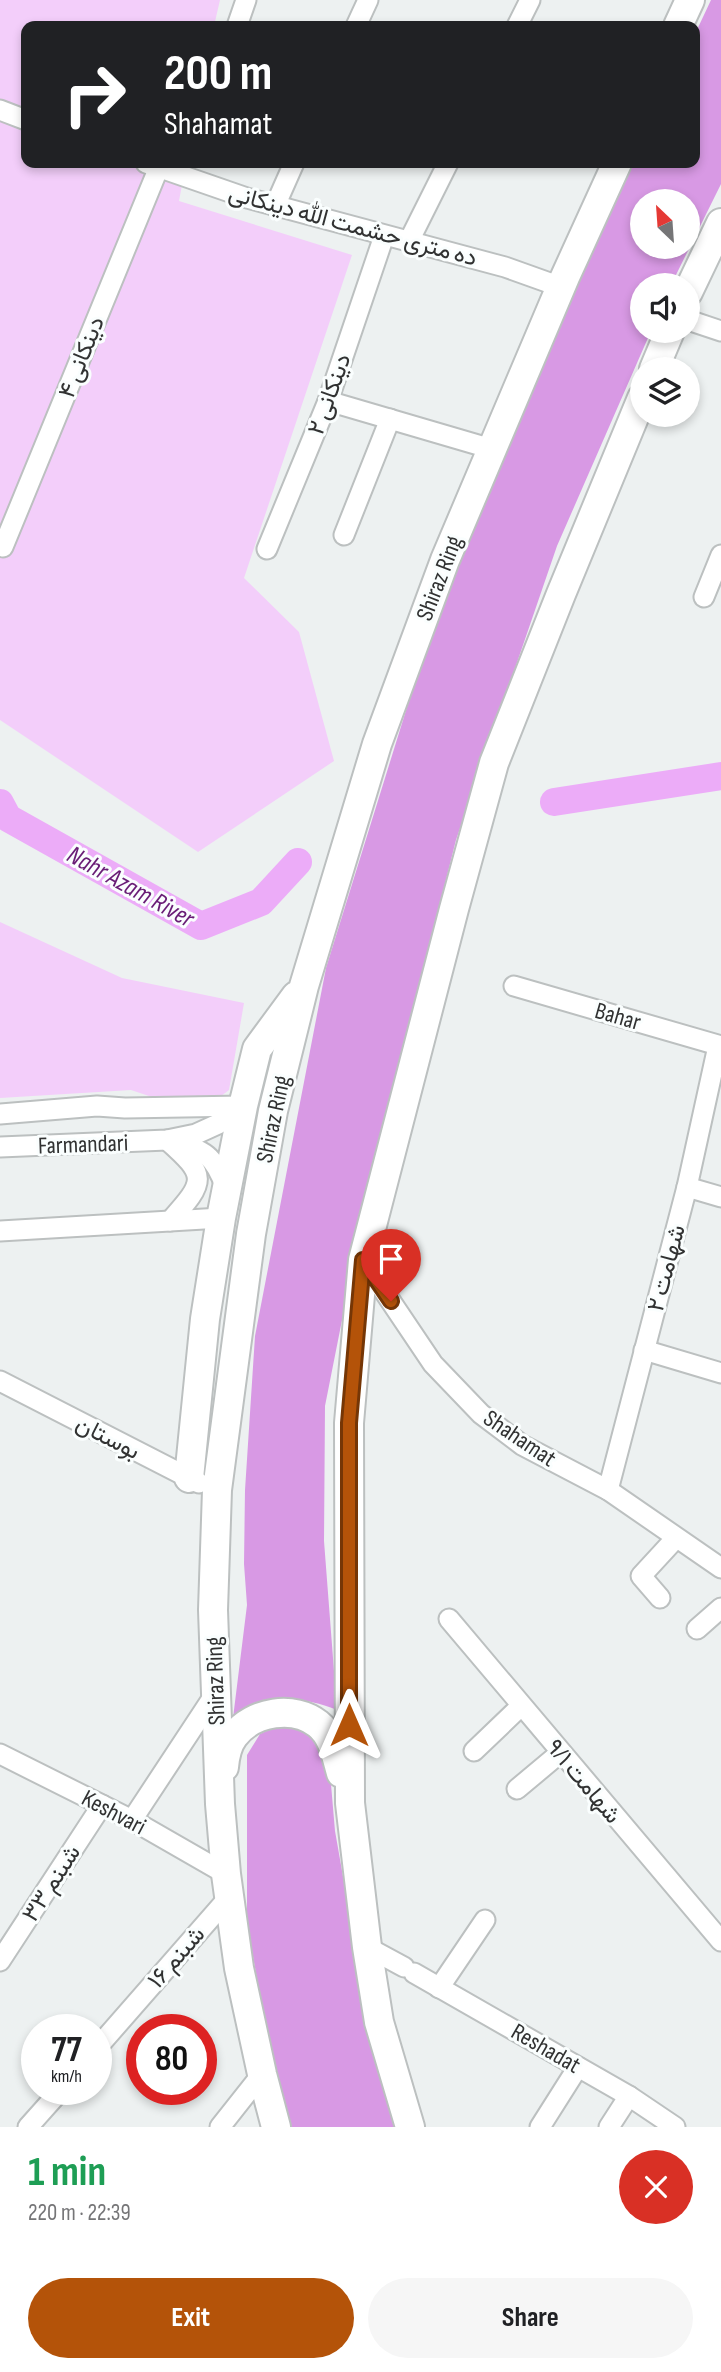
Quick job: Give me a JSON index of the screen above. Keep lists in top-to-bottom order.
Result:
{
  "streets": {
    "highway": ["Shiraz Ring"],
    "street": [
      "ده متری حشمت الله دینکانی",
      "۴ دینکانی",
      "۲ دینکانی",
      "Bahar",
      "Farmandari",
      "۲ شهامت",
      "بوستان",
      "Shahamat",
      "۹/۱ شهامت",
      "Keshvari",
      "۳۳ شبنم",
      "۱۶ شبنم",
      "Reshadat"
    ]
  },
  "crossings": [
    ["ده متری حشمت الله دینکانی", "۲ دینکانی"],
    ["ده متری حشمت الله دینکانی", "Shiraz Ring"],
    ["Shiraz Ring", "بوستان"],
    ["Shiraz Ring", "Keshvari"],
    ["Shiraz Ring", "۱۶ شبنم"],
    ["Bahar", "۲ شهامت"],
    ["۲ شهامت", "Shahamat"],
    ["Keshvari", "۳۳ شبنم"],
    ["Keshvari", "۱۶ شبنم"]
  ],
  "water": ["Nahr Azam River"],
  "north": "top left",
  "page": {
    "turn": ["200 m", "Shahamat"],
    "speed": "77 km/h",
    "limit": "80",
    "heading": ["1 min", "220 m · 22:39"],
    "buttons": ["Exit", "Share"]
  }
}
